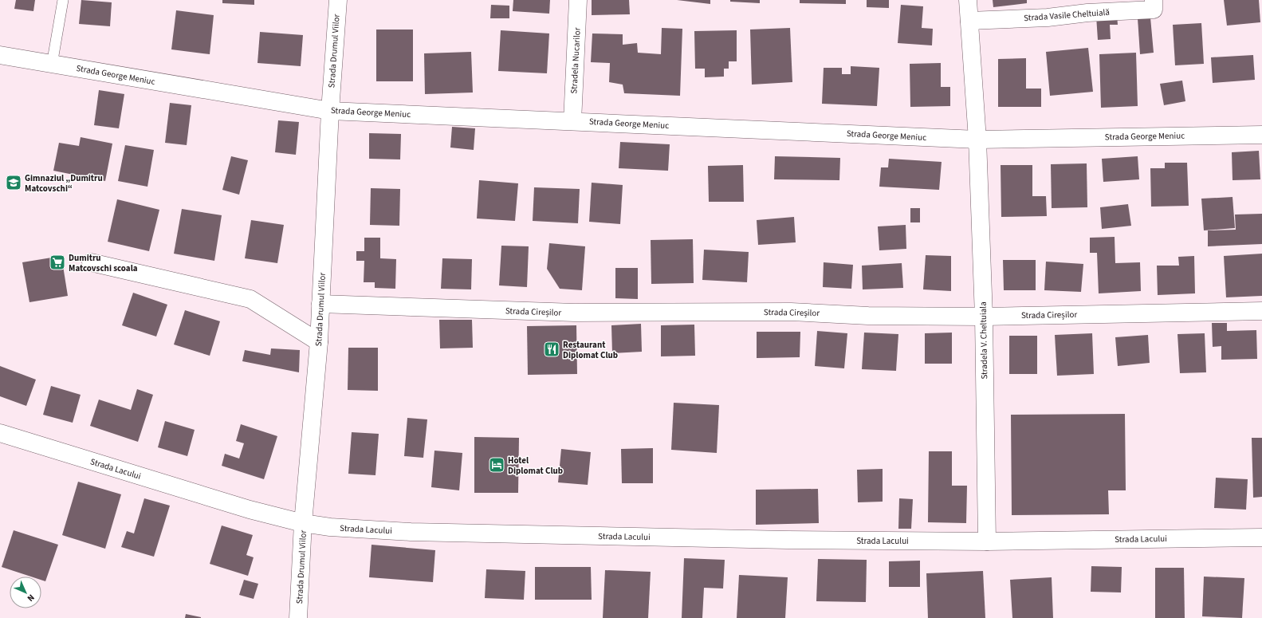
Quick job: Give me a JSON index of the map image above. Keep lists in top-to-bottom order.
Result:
{
  "streets": {
    "street": [
      "Strada Vasile Cheltuială",
      "Strada Drumul Viilor",
      "Stradela Nucarilor",
      "Strada George Meniuc",
      "Strada Cireșilor",
      "Stradela V. Cheltuiala",
      "Strada Lacului"
    ]
  },
  "crossings": [
    ["Strada Drumul Viilor", "Strada George Meniuc"],
    ["Strada Drumul Viilor", "Strada Cireșilor"],
    ["Strada Drumul Viilor", "Strada Lacului"],
    ["Stradela Nucarilor", "Strada George Meniuc"],
    ["Strada George Meniuc", "Stradela V. Cheltuiala"],
    ["Strada Cireșilor", "Stradela V. Cheltuiala"],
    ["Stradela V. Cheltuiala", "Strada Lacului"]
  ],
  "places": {
    "school or university": ["Gimnaziul „Dumitru Matcovschi“"],
    "supermarket": ["Dumitru Matcovschi scoala"],
    "restaurant": ["Restaurant Diplomat Club"],
    "hotel": ["Hotel Diplomat Club"]
  },
  "north": "bottom right"
}
